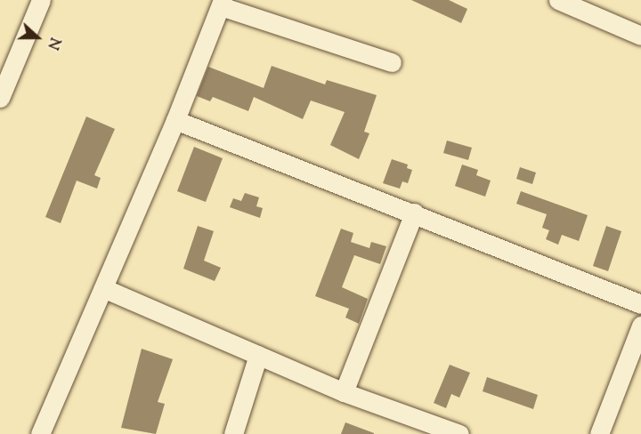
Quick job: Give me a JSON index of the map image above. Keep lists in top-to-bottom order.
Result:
{
  "north": "right"
}
